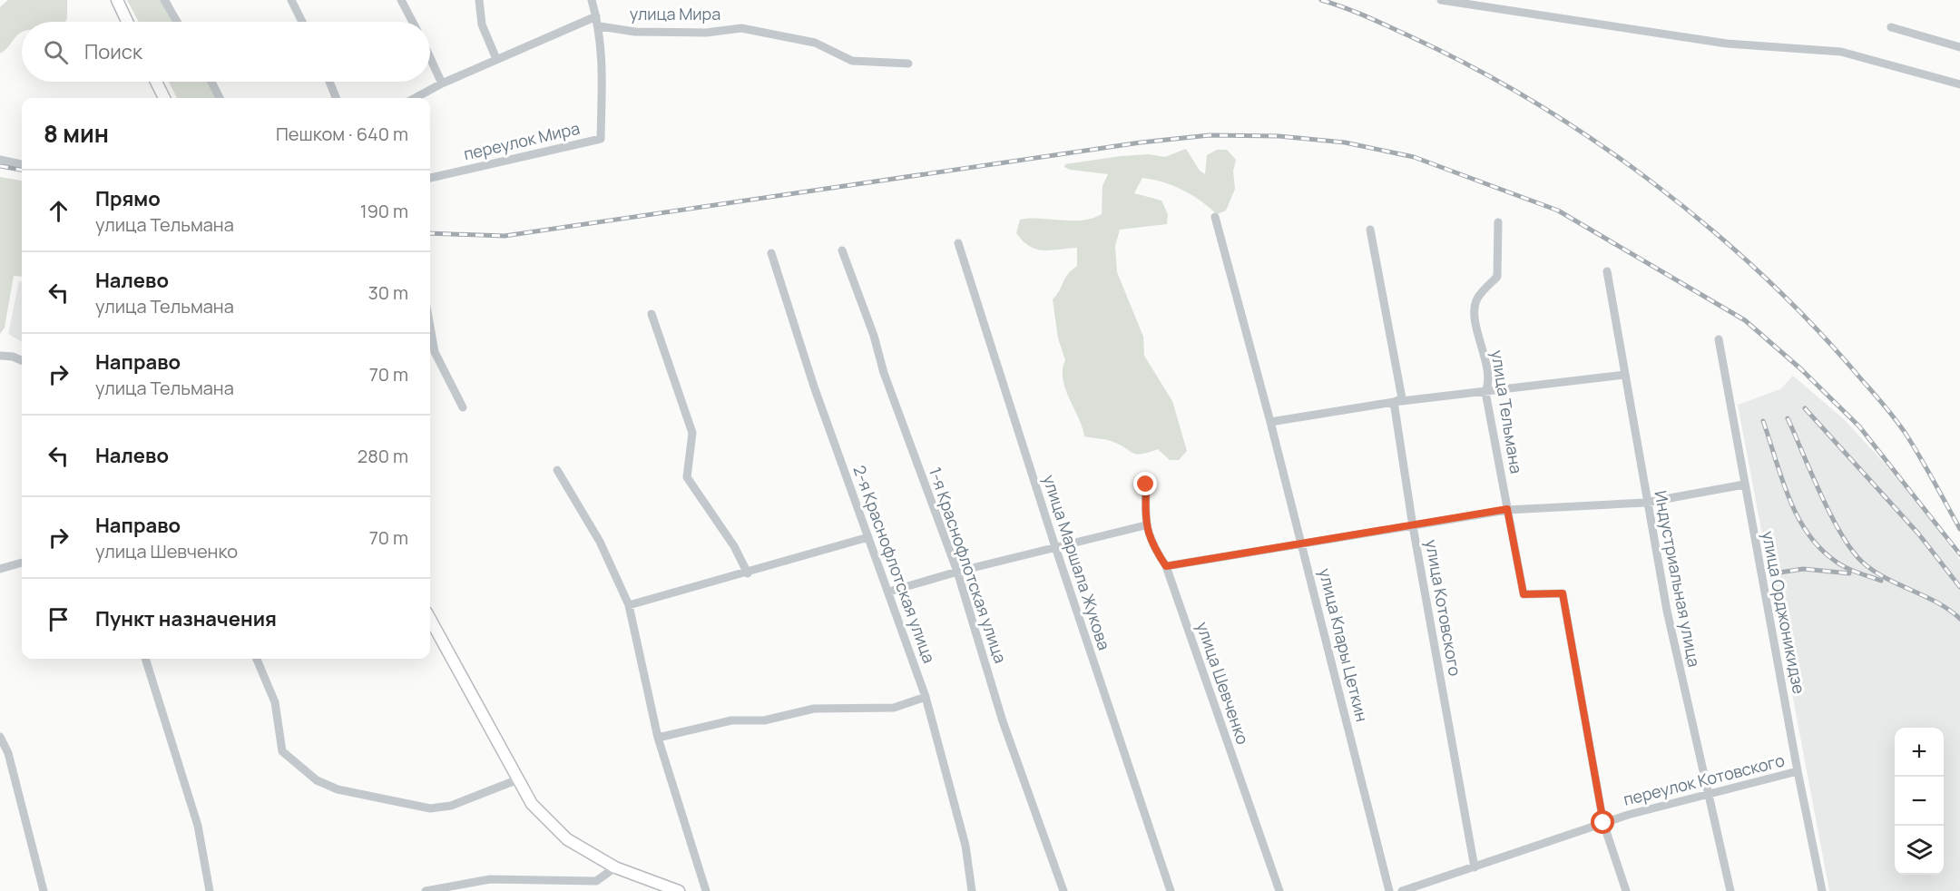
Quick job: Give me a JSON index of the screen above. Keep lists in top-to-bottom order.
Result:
{
  "streets": {
    "street": [
      "улица Мира",
      "переулок Мира",
      "улица Тельмана",
      "улица Маршала Жукова",
      "2-я Краснофлотская улица",
      "1-я Краснофлотская улица",
      "Индустриальная улица",
      "улица Котовского",
      "улица Орджоникидзе",
      "улица Клары Цеткин",
      "улица Шевченко",
      "переулок Котовского"
    ]
  },
  "crossings": [
    ["улица Мира", "переулок Мира"],
    ["улица Тельмана", "переулок Котовского"],
    ["Индустриальная улица", "переулок Котовского"],
    ["улица Котовского", "переулок Котовского"],
    ["улица Орджоникидзе", "переулок Котовского"]
  ],
  "page": {
    "search": "Поиск",
    "heading": ["8 мин", "Пешком · 640 m"],
    "list": [
      ["Прямо", "улица Тельмана", "190 m"],
      ["Налево", "улица Тельмана", "30 m"],
      ["Направо", "улица Тельмана", "70 m"],
      ["Налево", "280 m"],
      ["Направо", "улица Шевченко", "70 m"],
      "Пункт назначения"
    ],
    "map_buttons": ["+", "−"]
  }
}
